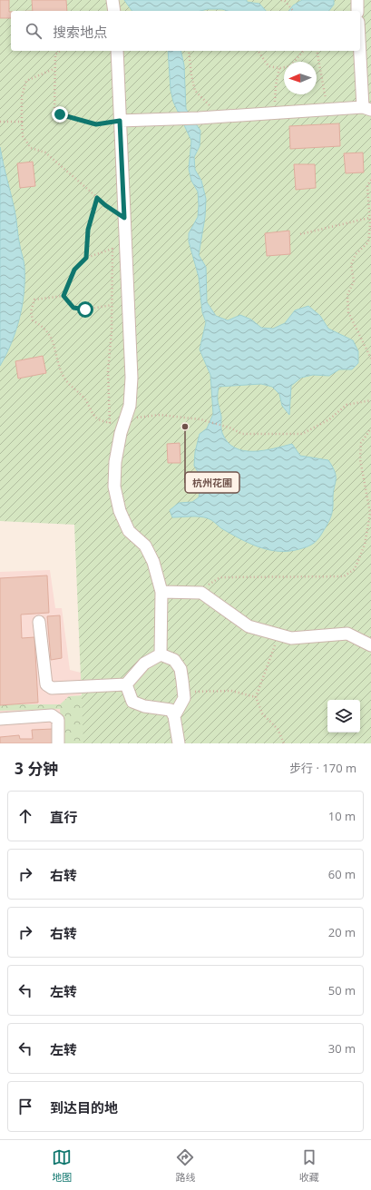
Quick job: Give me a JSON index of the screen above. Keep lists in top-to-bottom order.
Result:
{
  "places": ["杭州花圃"],
  "north": "left",
  "page": {
    "search": "搜索地点",
    "heading": ["3 分钟", "步行 · 170 m"],
    "list": [
      ["直行", "10 m"],
      ["右转", "60 m"],
      ["右转", "20 m"],
      ["左转", "50 m"],
      ["左转", "30 m"],
      "到达目的地"
    ],
    "nav": ["地图", "路线", "收藏"]
  }
}
